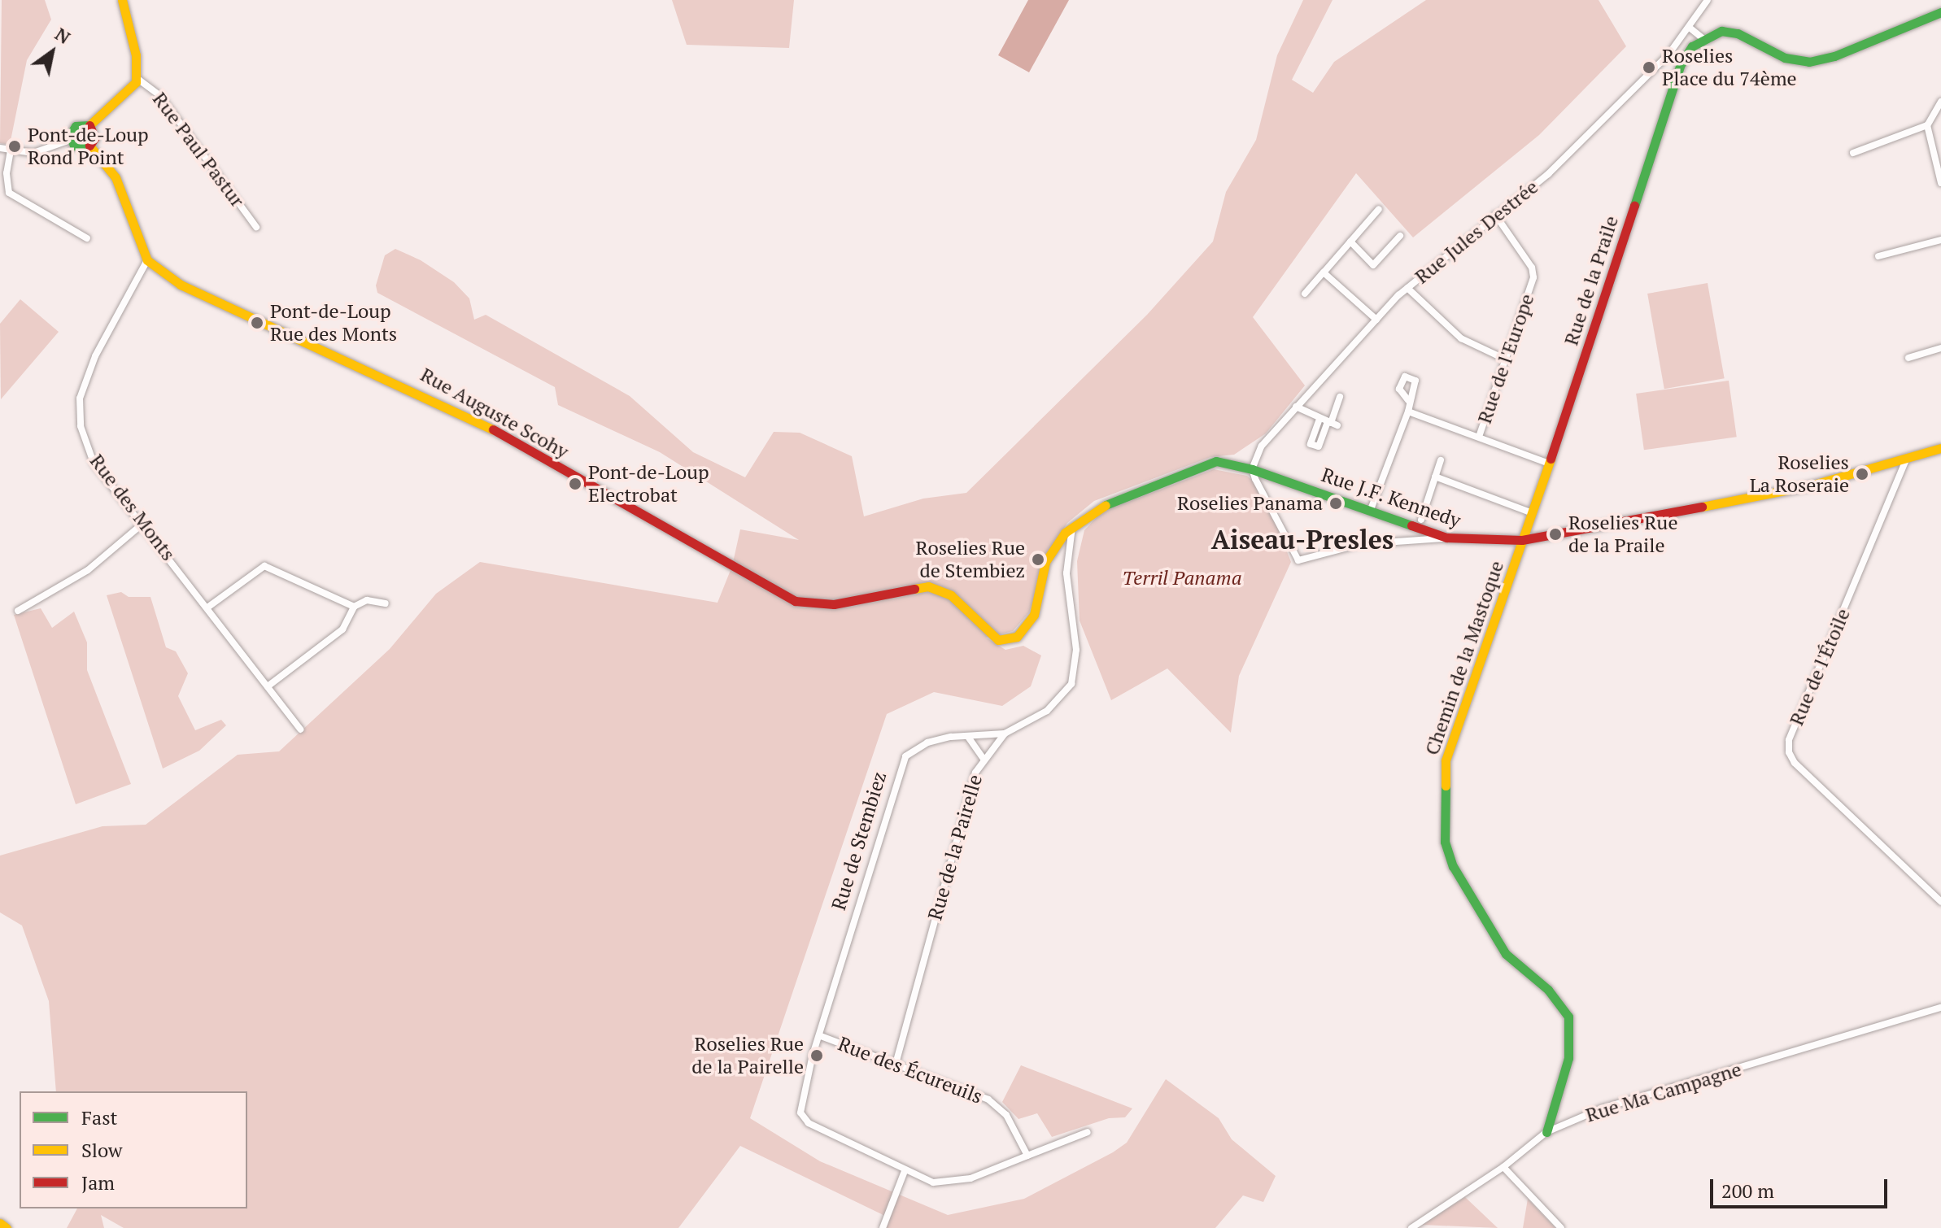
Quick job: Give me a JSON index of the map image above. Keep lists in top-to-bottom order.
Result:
{
  "streets": {
    "street": [
      "Rue Paul Pastur",
      "Rue Jules Destrée",
      "Rue de la Praile",
      "Rue de l'Europe",
      "Rue Auguste Scohy",
      "Rue J.F. Kennedy",
      "Rue des Monts",
      "Chemin de la Mastoque",
      "Rue de l'Étoile",
      "Rue de Stembiez",
      "Rue de la Pairelle",
      "Rue des Écureuils",
      "Rue Ma Campagne"
    ]
  },
  "crossings": [
    ["Rue Jules Destrée", "Rue de l'Europe"],
    ["Rue Jules Destrée", "Rue J.F. Kennedy"],
    ["Rue de la Praile", "Rue J.F. Kennedy"],
    ["Rue de la Praile", "Chemin de la Mastoque"],
    ["Rue Auguste Scohy", "Rue des Monts"],
    ["Rue J.F. Kennedy", "Chemin de la Mastoque"],
    ["Rue J.F. Kennedy", "Rue de l'Étoile"],
    ["Chemin de la Mastoque", "Rue Ma Campagne"],
    ["Rue de Stembiez", "Rue de la Pairelle"],
    ["Rue de Stembiez", "Rue des Écureuils"],
    ["Rue de la Pairelle", "Rue des Écureuils"]
  ],
  "districts": ["Aiseau-Presles"],
  "parks": ["Terril Panama"],
  "places": [
    "Roselies Place du 74ème",
    "Pont-de-Loup Rond Point",
    "Pont-de-Loup Rue des Monts",
    "Roselies La Roseraie",
    "Pont-de-Loup Electrobat",
    "Roselies Panama",
    "Roselies Rue de la Praile",
    "Roselies Rue de Stembiez",
    "Roselies Rue de la Pairelle"
  ],
  "legend": ["Fast", "Slow", "Jam"],
  "scale_bar": "200 m",
  "north": "top right"
}
